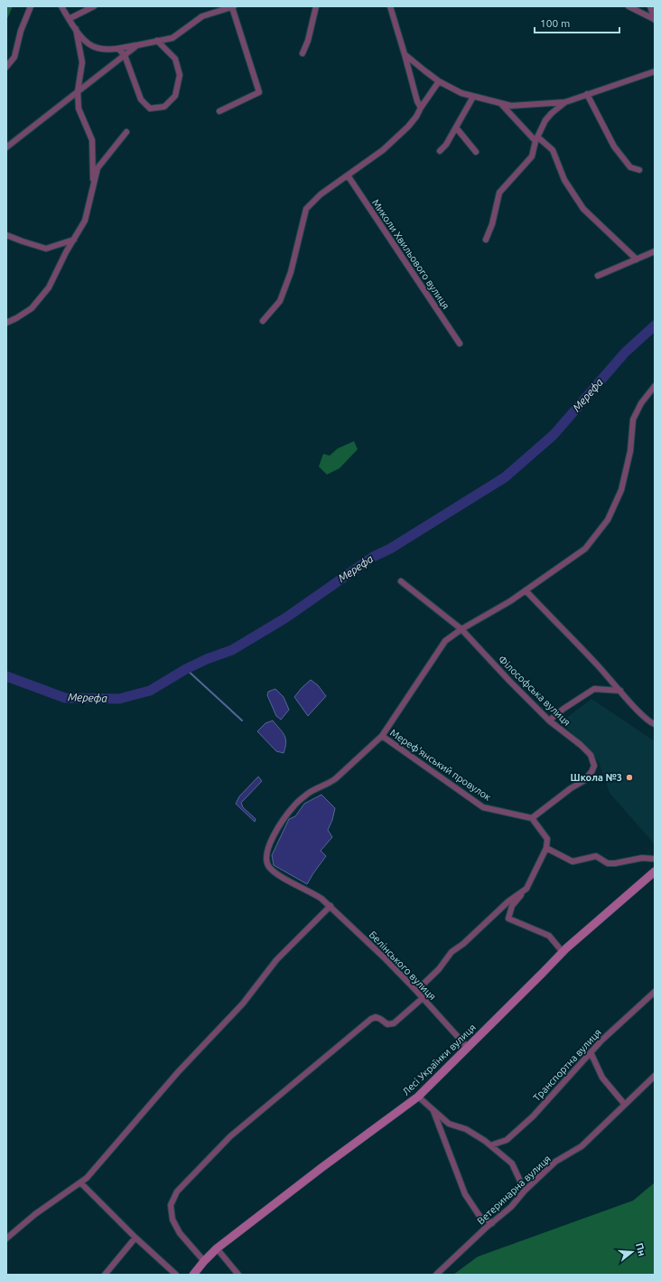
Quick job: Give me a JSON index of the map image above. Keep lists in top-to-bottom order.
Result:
{
  "streets": {
    "street": [
      "Миколи Хвильового вулиця",
      "Філософська вулиця",
      "Мереф'янський провулок",
      "Белінського вулиця",
      "Лесі Українки вулиця",
      "Транспортна вулиця",
      "Ветеринарна вулиця"
    ]
  },
  "crossings": [
    ["Філософська вулиця", "Мереф'янський провулок"],
    ["Філософська вулиця", "Белінського вулиця"],
    ["Мереф'янський провулок", "Белінського вулиця"],
    ["Белінського вулиця", "Лесі Українки вулиця"]
  ],
  "water": ["Мерефа"],
  "places": ["Школа №3"],
  "scale_bar": "100 m",
  "north": "right"
}
